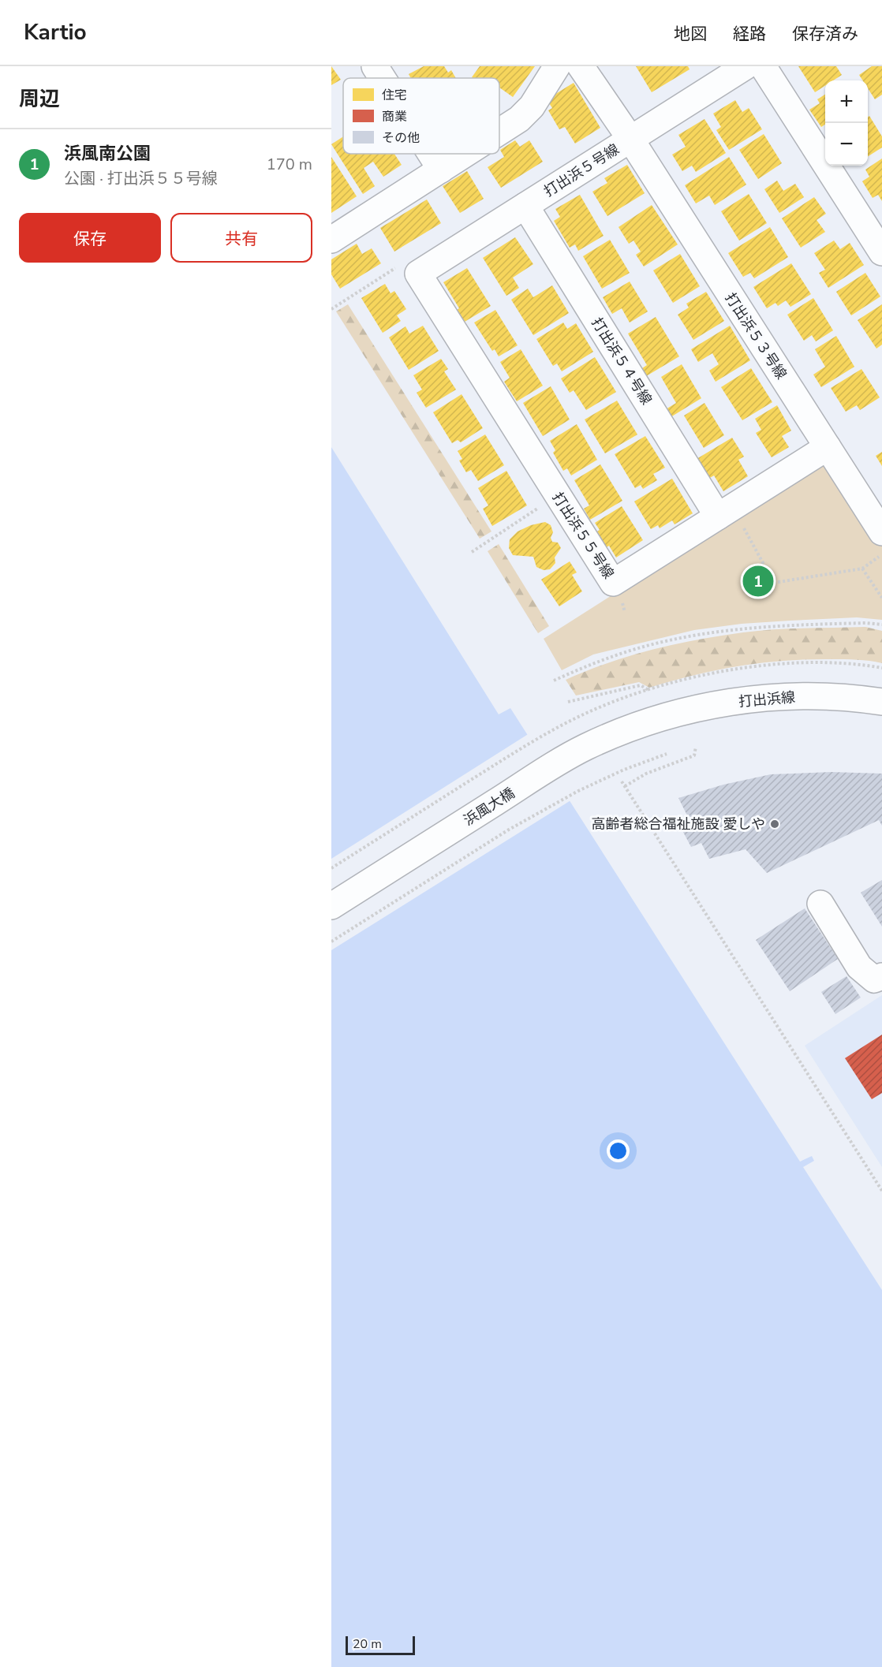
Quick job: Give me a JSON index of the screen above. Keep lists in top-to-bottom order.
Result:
{
  "streets": {
    "street": [
      "打出浜５号線",
      "打出浜５３号線",
      "打出浜５４号線",
      "打出浜５５号線",
      "打出浜線",
      "浜風大橋"
    ]
  },
  "crossings": [
    ["打出浜５号線", "打出浜５３号線"],
    ["打出浜５号線", "打出浜５４号線"],
    ["打出浜５号線", "打出浜５５号線"],
    ["打出浜５３号線", "打出浜５５号線"],
    ["打出浜５４号線", "打出浜５５号線"],
    ["打出浜線", "浜風大橋"]
  ],
  "places": ["高齢者総合福祉施設 愛しや"],
  "legend": ["住宅", "商業", "その他"],
  "scale_bar": "20 m",
  "page": {
    "header": "Kartio",
    "nav": ["地図", "経路", "保存済み"],
    "heading": "周辺",
    "map_buttons": ["+", "−"],
    "list": [
      {
        "mark": "1",
        "name": "浜風南公園",
        "note": "公園 · 打出浜５５号線",
        "value": "170 m"
      }
    ],
    "buttons": ["保存", "共有"],
    "pins": "1",
    "scale": "20 m"
  }
}
